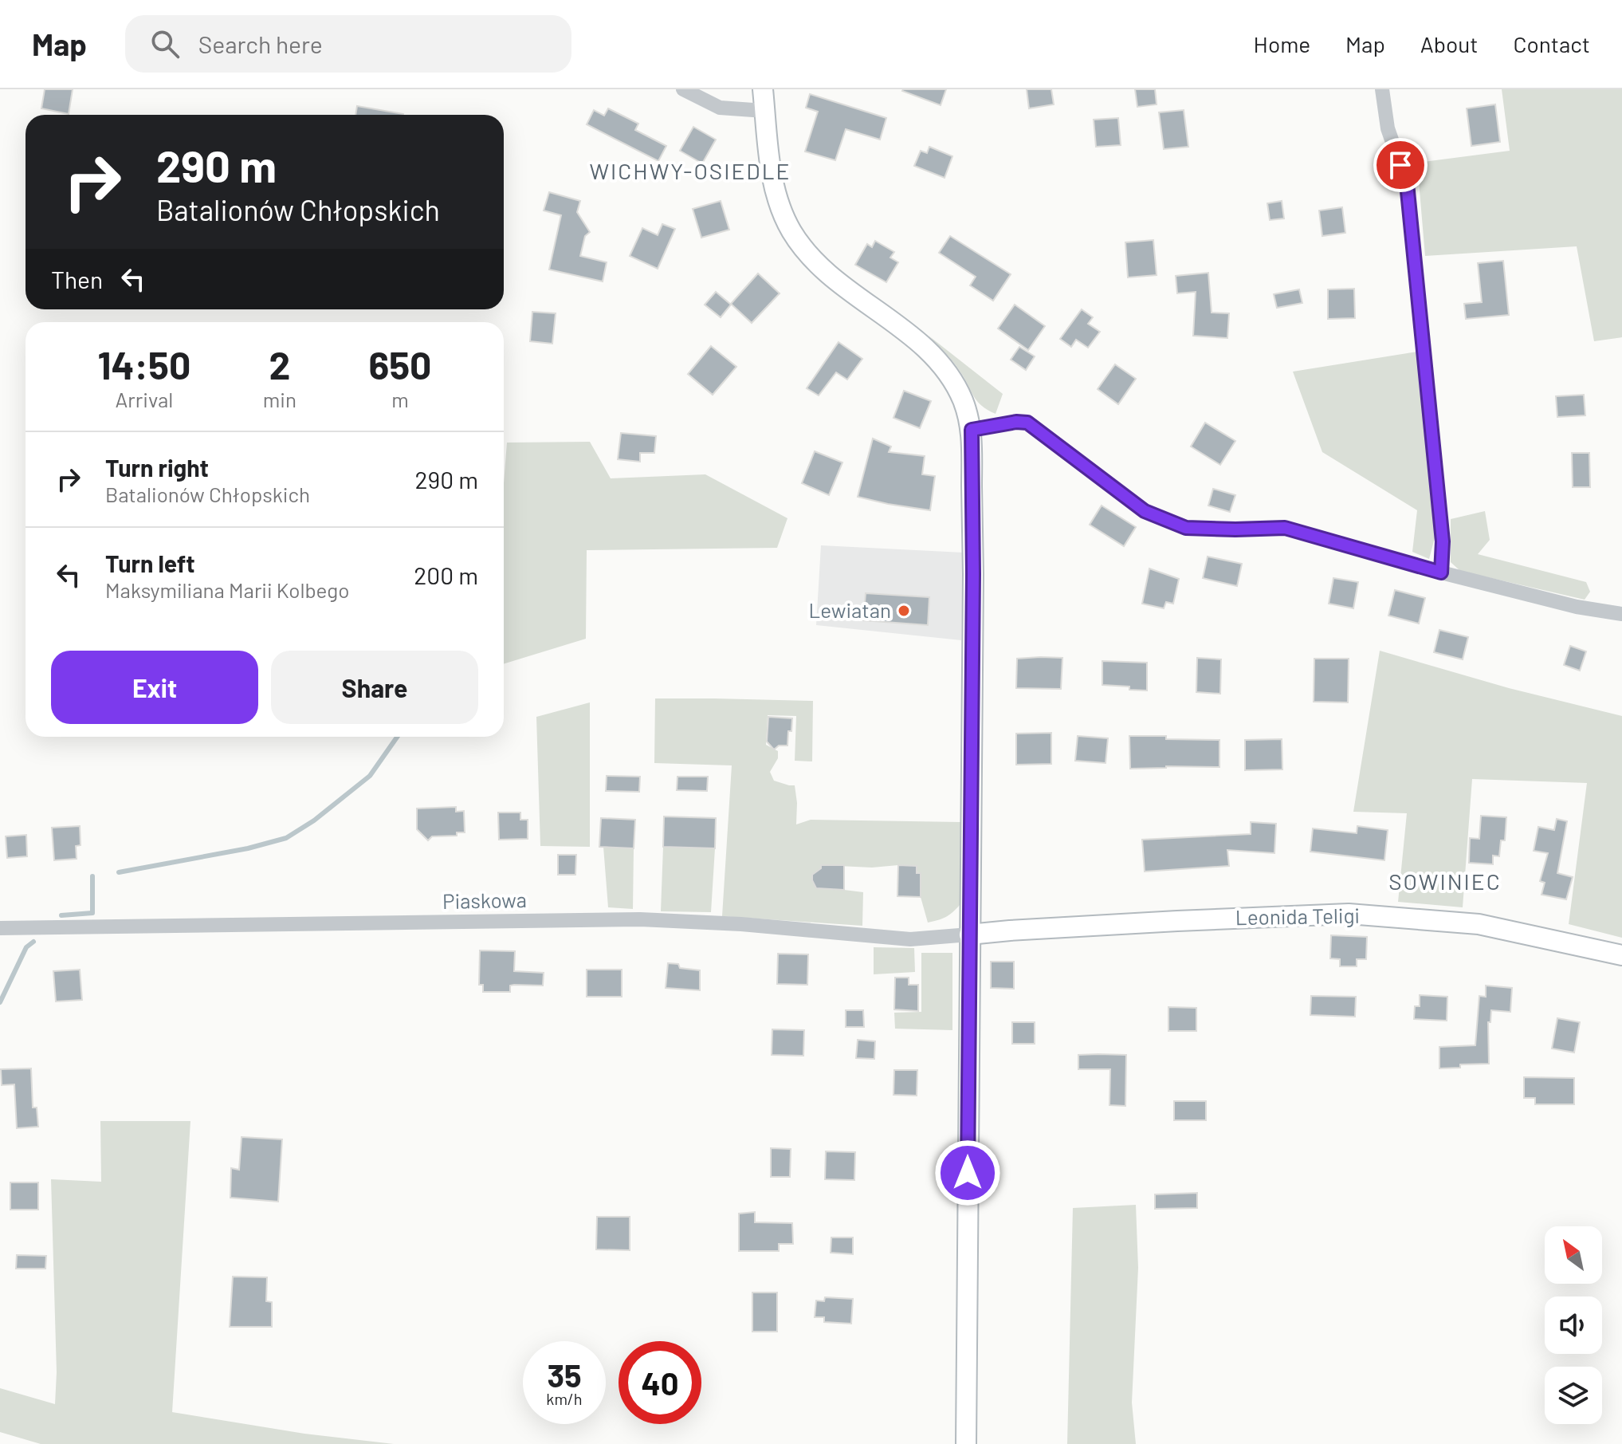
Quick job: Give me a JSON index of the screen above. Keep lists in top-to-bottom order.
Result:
{
  "streets": {
    "street": ["Piaskowa", "Leonida Teligi"]
  },
  "crossings": [
    ["Piaskowa", "Leonida Teligi"]
  ],
  "districts": ["WICHWY-OSIEDLE", "SOWINIEC"],
  "places": ["Lewiatan"],
  "north": "top left",
  "page": {
    "header": "Map",
    "search": "Search here",
    "nav": [
      "Home",
      "Map",
      "About",
      "Contact"
    ],
    "turn": ["290 m", "Batalionów Chłopskich"],
    "then": "Then",
    "eta": [
      "14:50",
      "Arrival",
      "2",
      "min",
      "650",
      "m"
    ],
    "list": [
      {
        "name": "Turn right",
        "note": "Batalionów Chłopskich",
        "value": "290 m"
      },
      {
        "name": "Turn left",
        "note": "Maksymiliana Marii Kolbego",
        "value": "200 m"
      }
    ],
    "buttons": ["Exit", "Share"],
    "speed": "35 km/h",
    "limit": "40"
  }
}
